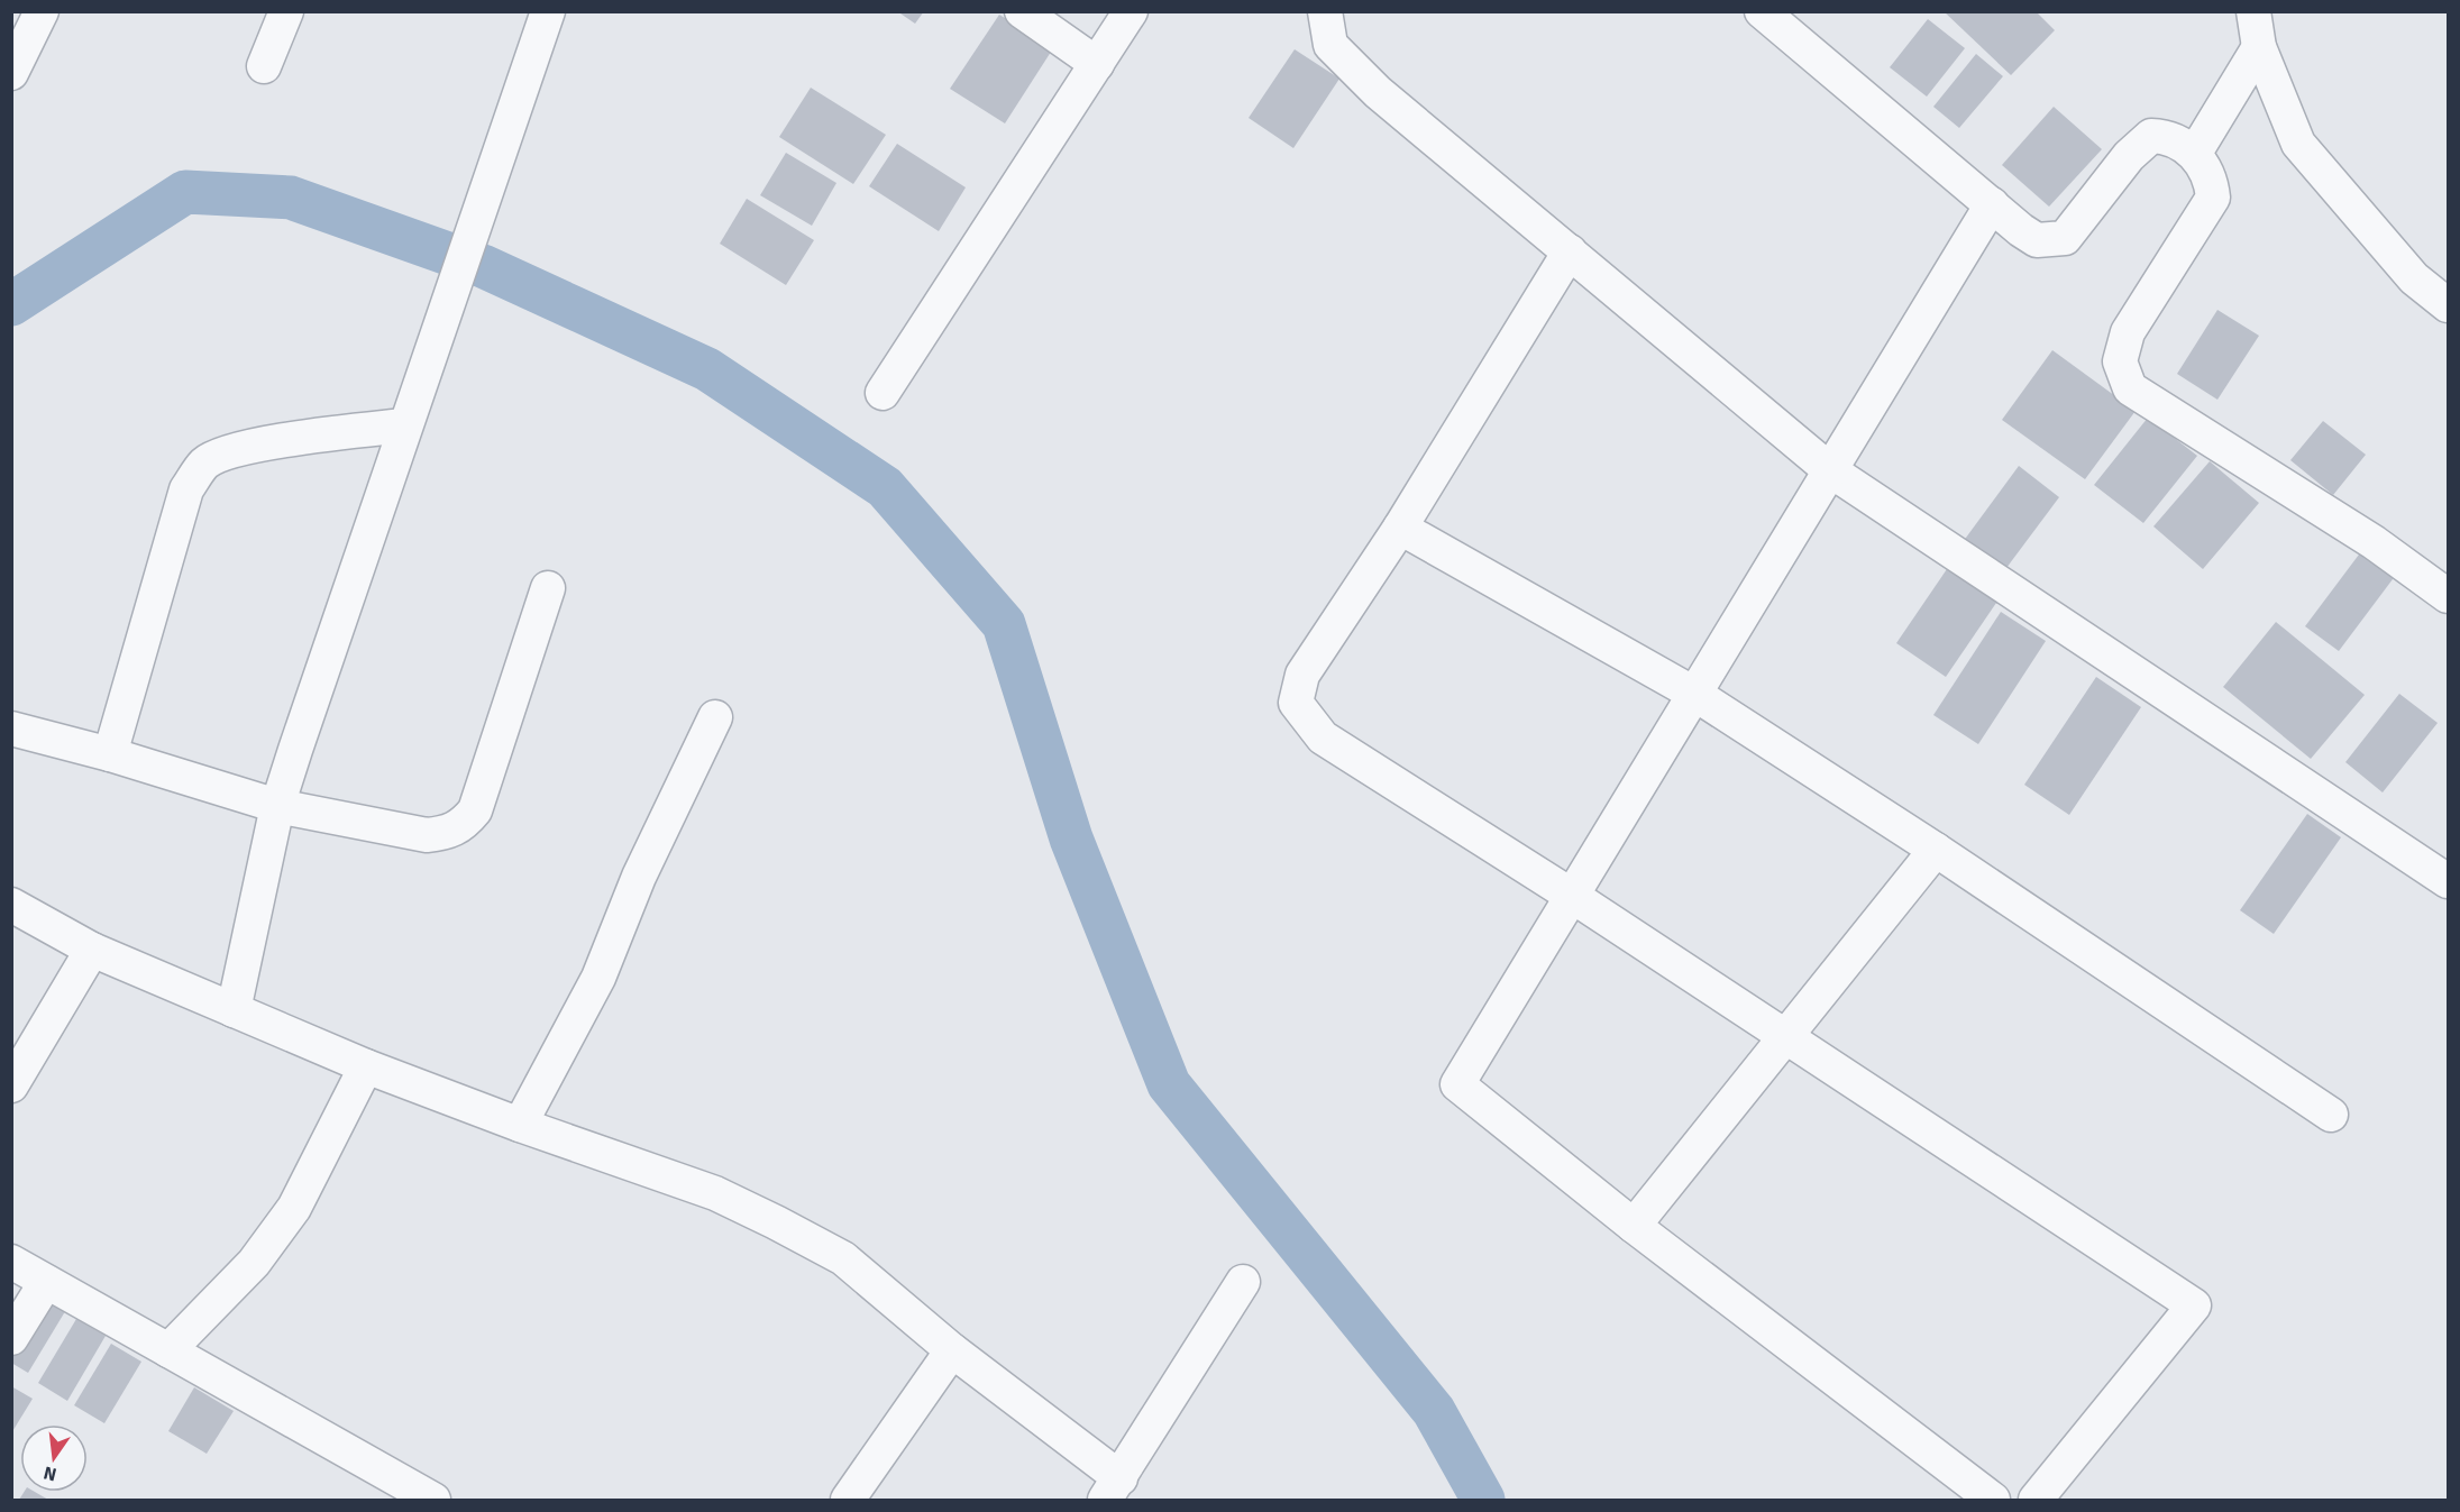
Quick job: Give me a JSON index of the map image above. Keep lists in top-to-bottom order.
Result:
{
  "north": "bottom"
}
